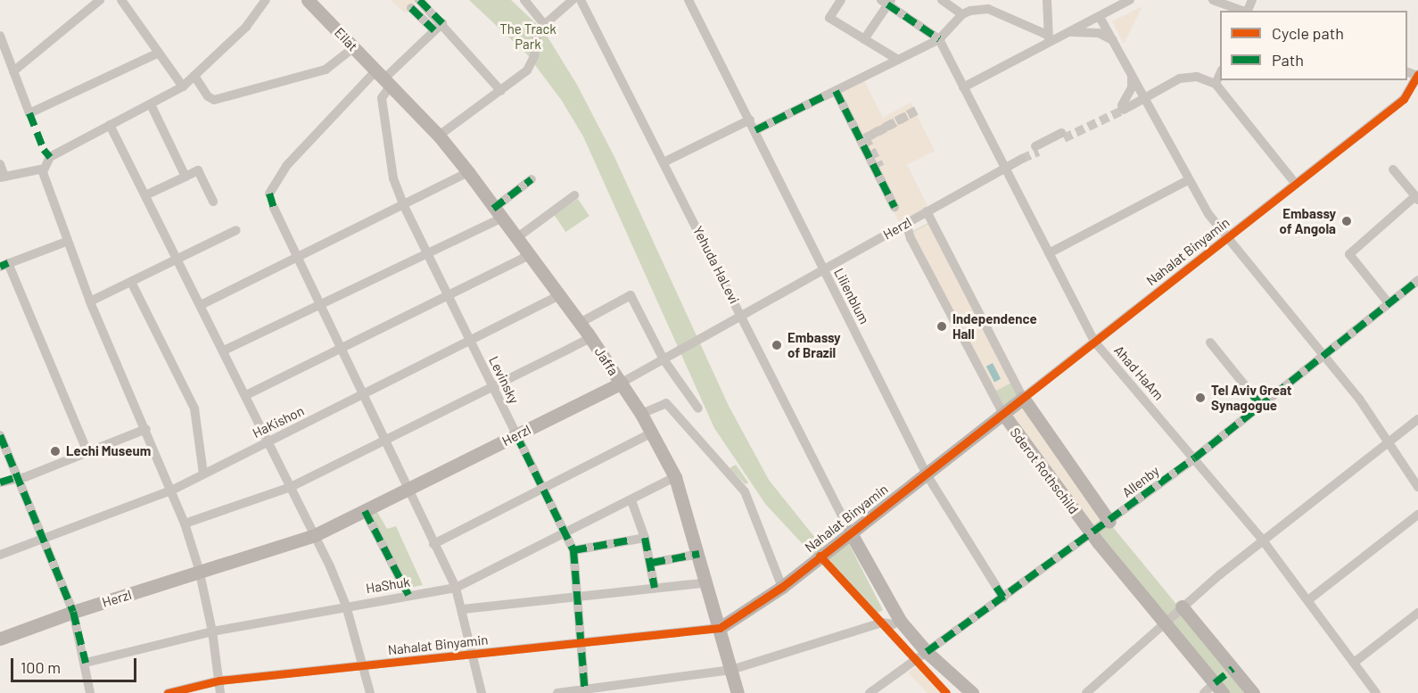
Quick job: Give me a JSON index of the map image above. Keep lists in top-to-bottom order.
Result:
{
  "streets": {
    "street": [
      "Eilat",
      "Herzl",
      "Nahalat Binyamin",
      "Yehuda HaLevi",
      "Lilienblum",
      "Jaffa",
      "Ahad HaAm",
      "Levinsky",
      "HaKishon",
      "Sderot Rothschild",
      "Allenby",
      "HaShuk"
    ]
  },
  "crossings": [
    ["Eilat", "Jaffa"],
    ["Eilat", "Levinsky"],
    ["Herzl", "Yehuda HaLevi"],
    ["Herzl", "Lilienblum"],
    ["Herzl", "Jaffa"],
    ["Herzl", "Ahad HaAm"],
    ["Herzl", "Levinsky"],
    ["Herzl", "Sderot Rothschild"],
    ["Nahalat Binyamin", "Yehuda HaLevi"],
    ["Nahalat Binyamin", "Lilienblum"],
    ["Nahalat Binyamin", "Jaffa"],
    ["Nahalat Binyamin", "Ahad HaAm"],
    ["Nahalat Binyamin", "Levinsky"],
    ["Nahalat Binyamin", "Sderot Rothschild"],
    ["Yehuda HaLevi", "Allenby"],
    ["Lilienblum", "Allenby"],
    ["Jaffa", "Levinsky"],
    ["Jaffa", "HaKishon"],
    ["Jaffa", "HaShuk"],
    ["Ahad HaAm", "Allenby"],
    ["Levinsky", "HaKishon"],
    ["Levinsky", "HaShuk"],
    ["Sderot Rothschild", "Allenby"]
  ],
  "parks": ["The Track Park"],
  "places": [
    "Embassy of Angola",
    "Independence Hall",
    "Embassy of Brazil",
    "Tel Aviv Great Synagogue",
    "Lechi Museum"
  ],
  "legend": ["Cycle path", "Path"],
  "scale_bar": "100 m"
}
